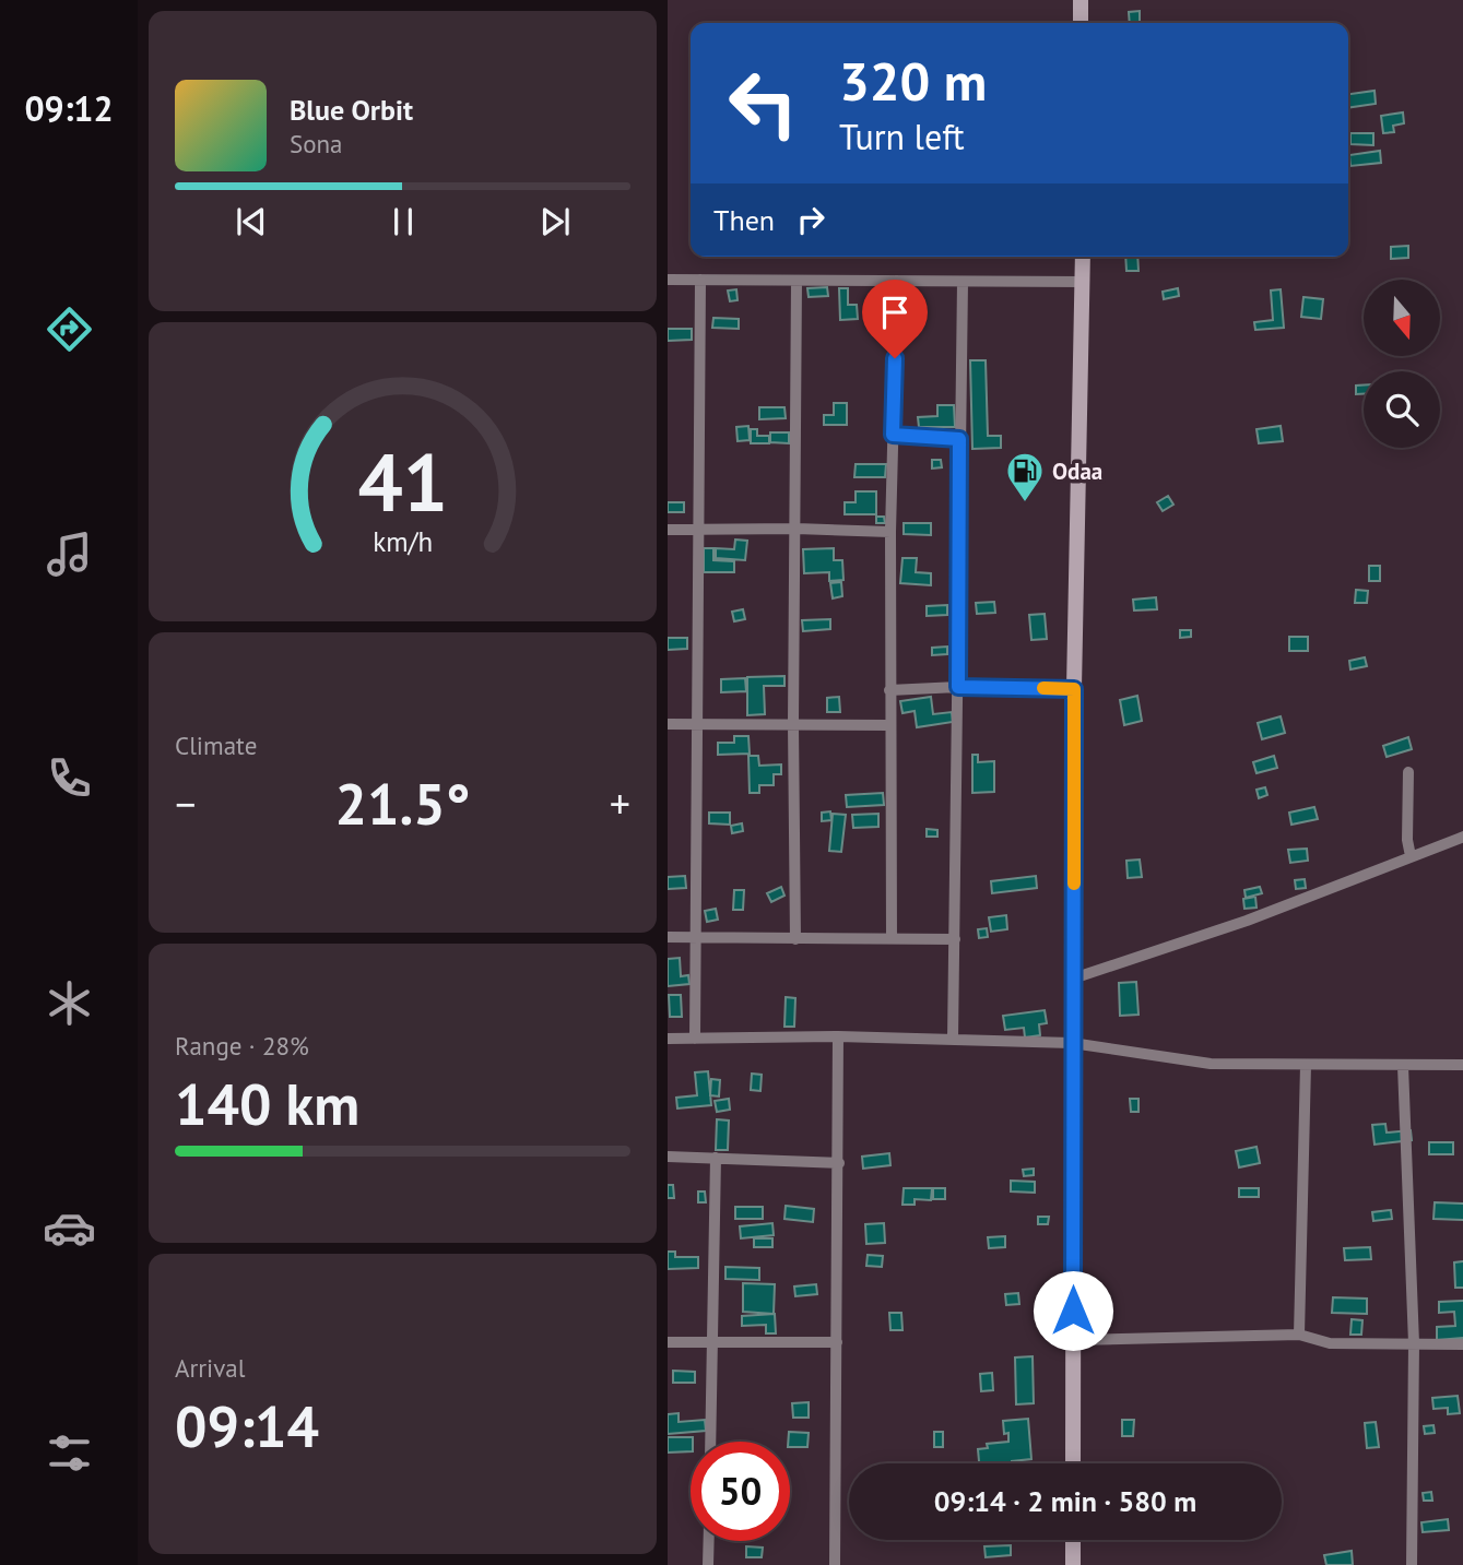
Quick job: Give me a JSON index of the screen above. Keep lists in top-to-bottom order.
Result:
{
  "places": {
    "fuel station": ["Odaa"]
  },
  "north": "bottom",
  "page": {
    "tabs": "09:12",
    "turn": ["320 m", "Turn left"],
    "song": ["Blue Orbit", "Sona"],
    "then": "Then",
    "tile": [
      "Climate",
      ["Range · 28%", "140 km"],
      ["Arrival", "09:14"]
    ],
    "heat": ["−", "21.5°", "+"],
    "limit": "50",
    "trip": "09:14 · 2 min · 580 m",
    "gauge": ["41", "km/h"]
  }
}
